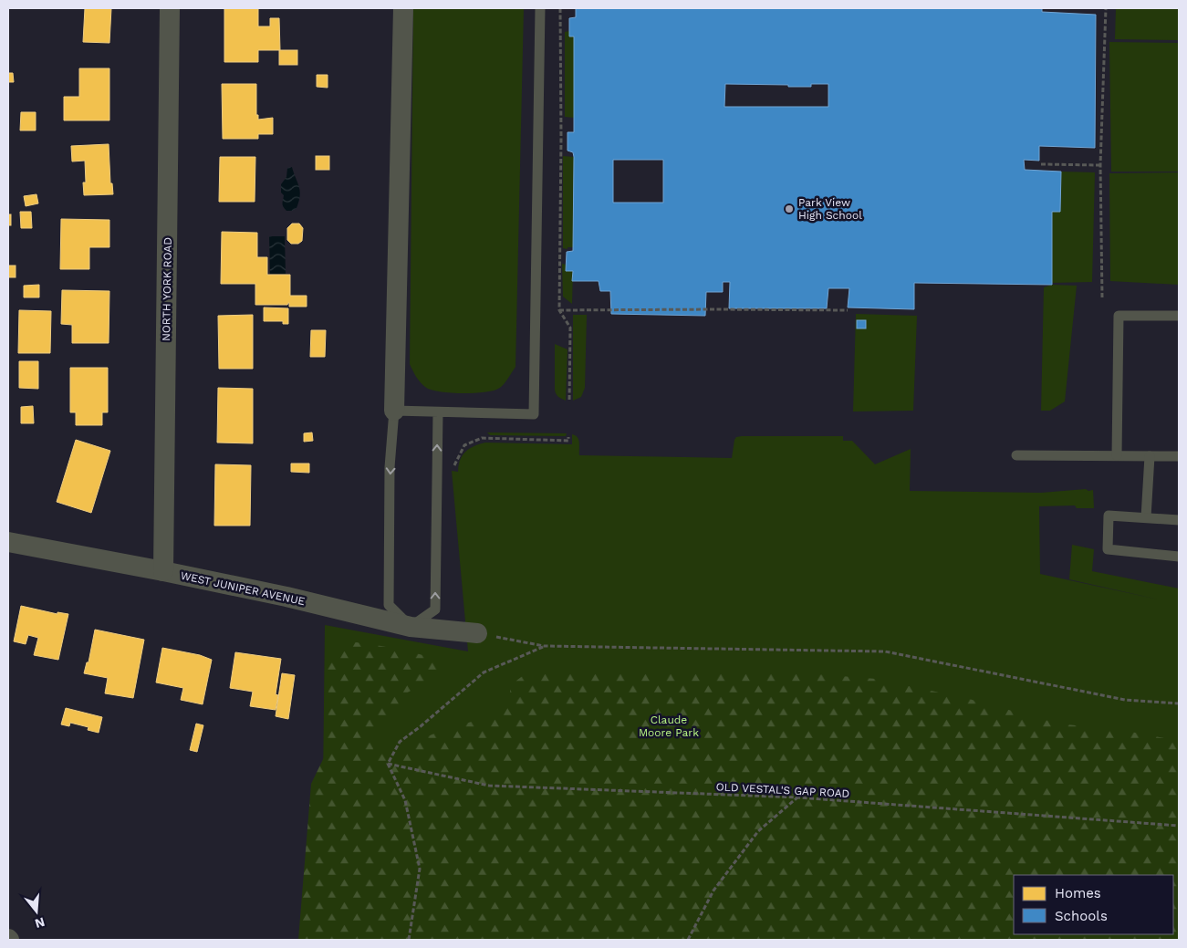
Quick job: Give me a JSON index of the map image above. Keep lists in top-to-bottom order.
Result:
{
  "streets": {
    "street": ["NORTH YORK ROAD", "WEST JUNIPER AVENUE"],
    "path": ["OLD VESTAL'S GAP ROAD"]
  },
  "crossings": [
    ["NORTH YORK ROAD", "WEST JUNIPER AVENUE"]
  ],
  "parks": ["Claude Moore Park"],
  "places": ["Park View High School"],
  "legend": ["Homes", "Schools"],
  "north": "bottom"
}
